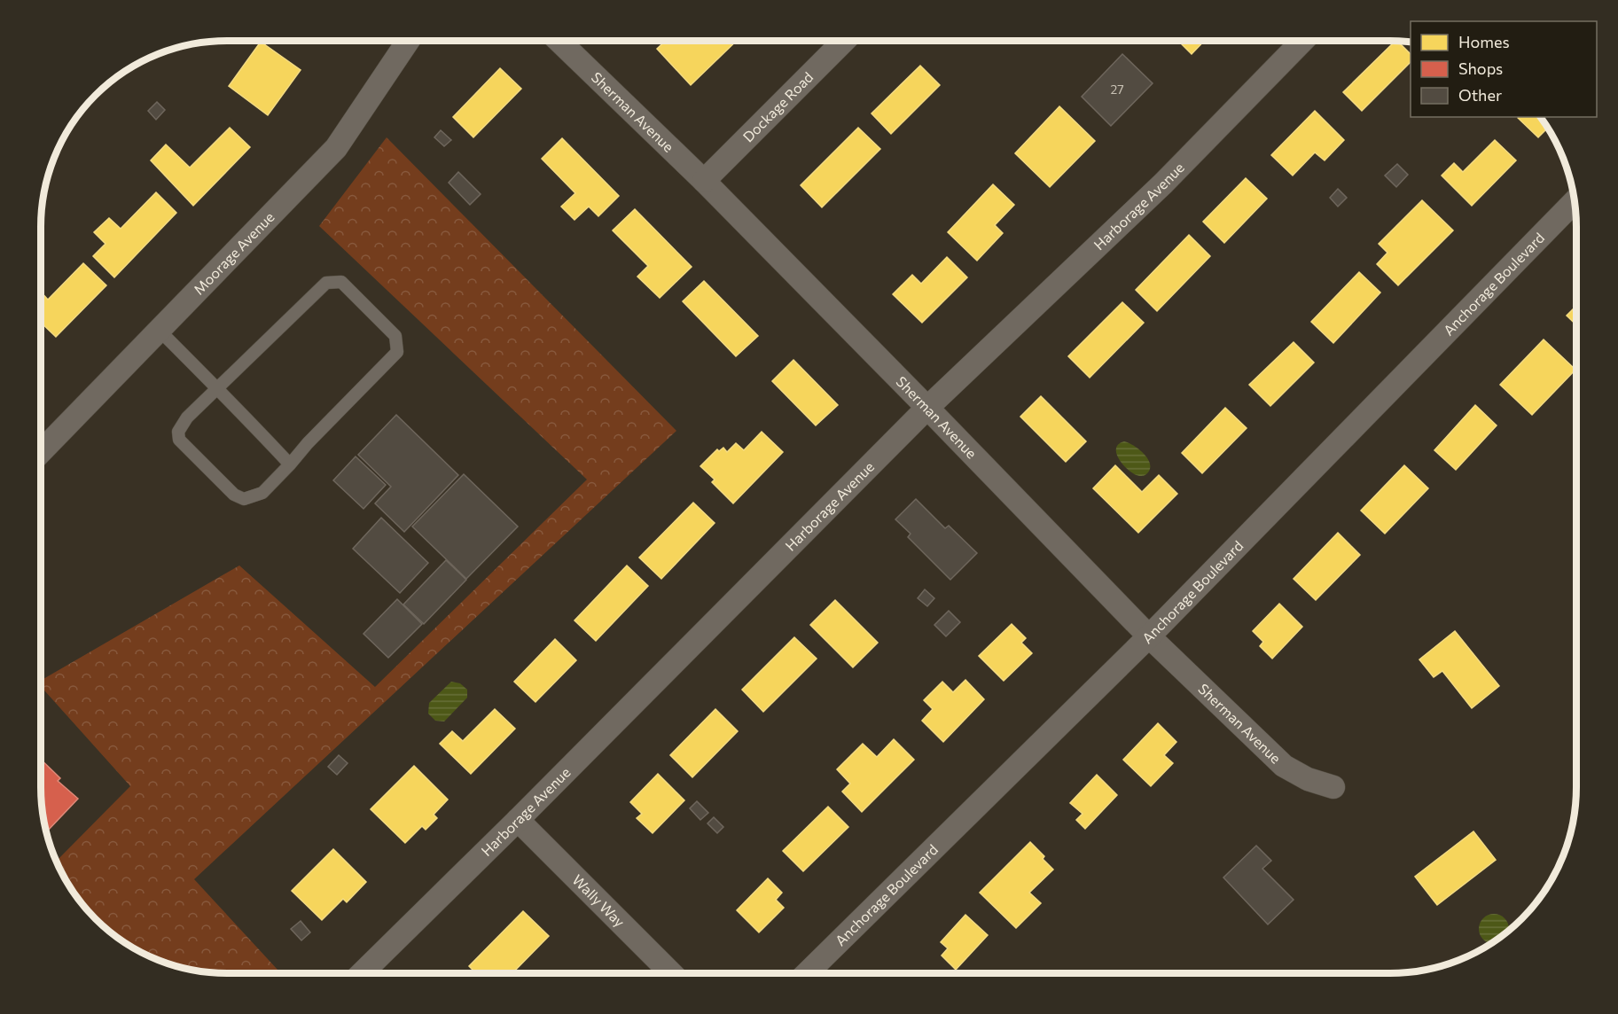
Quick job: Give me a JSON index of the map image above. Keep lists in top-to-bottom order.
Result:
{
  "streets": {
    "street": [
      "Dockage Road",
      "Sherman Avenue",
      "Harborage Avenue",
      "Moorage Avenue",
      "Anchorage Boulevard",
      "Wally Way"
    ]
  },
  "crossings": [
    ["Dockage Road", "Sherman Avenue"],
    ["Sherman Avenue", "Harborage Avenue"],
    ["Sherman Avenue", "Anchorage Boulevard"],
    ["Harborage Avenue", "Wally Way"]
  ],
  "house_numbers": ["27"],
  "legend": ["Homes", "Shops", "Other"]
}
